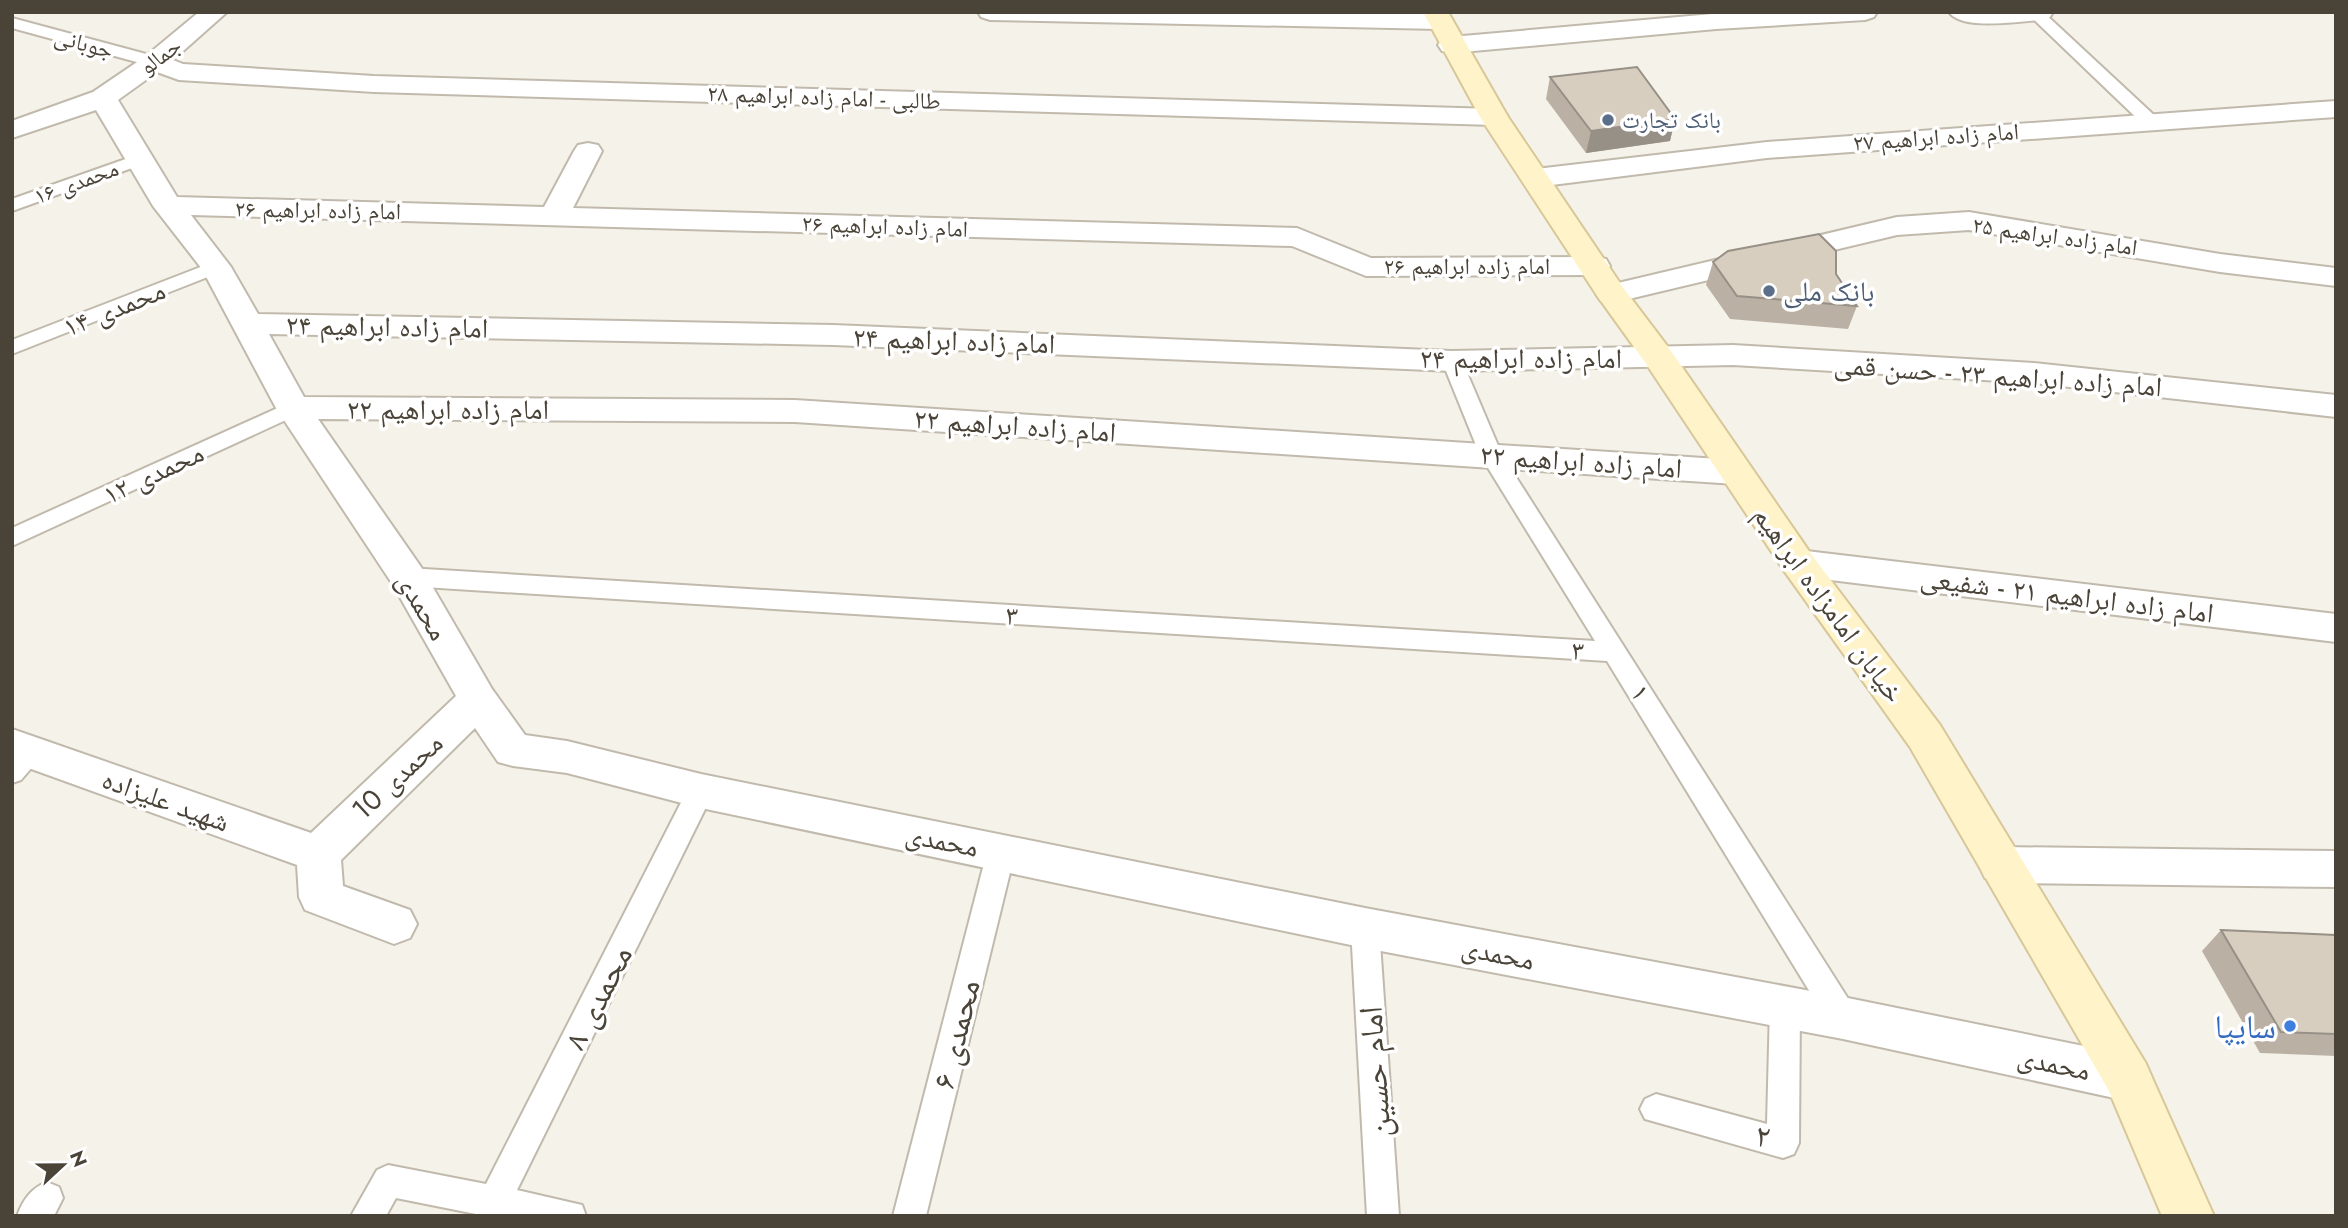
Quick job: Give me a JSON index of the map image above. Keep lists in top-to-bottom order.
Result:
{
  "streets": {
    "main road": ["خیابان امامزاده ابراهیم"],
    "street": [
      "جمالو",
      "طالبی - امام زاده ابراهیم ۲۸",
      "امام زاده ابراهیم ۲۷",
      "امام زاده ابراهیم ۲۶",
      "امام زاده ابراهیم ۲۵",
      "امام زاده ابراهیم ۲۴",
      "امام زاده ابراهیم ۲۳ - حسن قمی",
      "امام زاده ابراهیم ۲۲",
      "امام زاده ابراهیم ۲۱ - شفیعی",
      "محمدی",
      "محمدی 10",
      "شهید علیزاده"
    ],
    "lane": [
      "جوبانی",
      "محمدی ۱۶",
      "محمدی ۱۴",
      "محمدی ۱۲",
      "۳",
      "۱",
      "محمدی ۸",
      "محمدی ۶",
      "امام حسین",
      "۲"
    ]
  },
  "crossings": [
    ["جوبانی", "جمالو"],
    ["جوبانی", "طالبی - امام زاده ابراهیم ۲۸"],
    ["جمالو", "طالبی - امام زاده ابراهیم ۲۸"],
    ["جمالو", "محمدی"],
    ["طالبی - امام زاده ابراهیم ۲۸", "خیابان امامزاده ابراهیم"],
    ["امام زاده ابراهیم ۲۷", "خیابان امامزاده ابراهیم"],
    ["محمدی ۱۶", "محمدی"],
    ["امام زاده ابراهیم ۲۶", "امام زاده ابراهیم ۲۵"],
    ["امام زاده ابراهیم ۲۶", "خیابان امامزاده ابراهیم"],
    ["امام زاده ابراهیم ۲۶", "محمدی"],
    ["امام زاده ابراهیم ۲۵", "خیابان امامزاده ابراهیم"],
    ["محمدی ۱۴", "محمدی"],
    ["امام زاده ابراهیم ۲۴", "امام زاده ابراهیم ۲۳ - حسن قمی"],
    ["امام زاده ابراهیم ۲۴", "خیابان امامزاده ابراهیم"],
    ["امام زاده ابراهیم ۲۴", "محمدی"],
    ["امام زاده ابراهیم ۲۴", "۱"],
    ["امام زاده ابراهیم ۲۳ - حسن قمی", "خیابان امامزاده ابراهیم"],
    ["امام زاده ابراهیم ۲۲", "محمدی ۱۲"],
    ["امام زاده ابراهیم ۲۲", "خیابان امامزاده ابراهیم"],
    ["امام زاده ابراهیم ۲۲", "محمدی"],
    ["امام زاده ابراهیم ۲۲", "۱"],
    ["محمدی ۱۲", "محمدی"],
    ["امام زاده ابراهیم ۲۱ - شفیعی", "خیابان امامزاده ابراهیم"],
    ["خیابان امامزاده ابراهیم", "محمدی"],
    ["محمدی", "۳"],
    ["محمدی", "۱"],
    ["محمدی", "محمدی 10"],
    ["محمدی", "محمدی ۸"],
    ["محمدی", "محمدی ۶"],
    ["محمدی", "امام حسین"],
    ["محمدی", "۲"],
    ["۳", "۱"],
    ["محمدی 10", "شهید علیزاده"]
  ],
  "places": ["بانک تجارت", "بانک ملی", "سایپا"],
  "north": "right"
}
